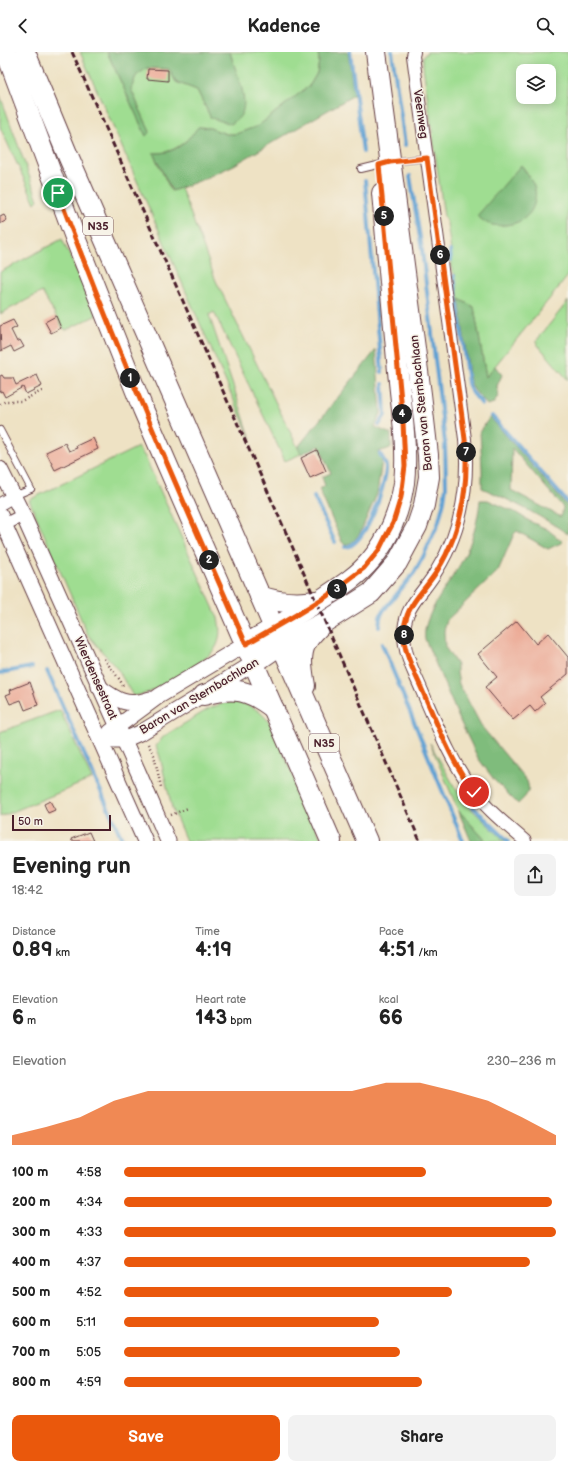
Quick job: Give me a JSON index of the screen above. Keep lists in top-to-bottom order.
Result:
{
  "streets": {
    "main road": ["N35", "Baron van Sternbachlaan"],
    "street": ["Veenweg", "Wierdensestraat"]
  },
  "crossings": [
    ["N35", "Baron van Sternbachlaan"],
    ["Baron van Sternbachlaan", "Wierdensestraat"]
  ],
  "scale_bar": "50 m",
  "page": {
    "header": "Kadence",
    "pins": [
      "5",
      "6",
      "1",
      "4",
      "7",
      "2",
      "3",
      "8"
    ],
    "scale": "50 m",
    "heading": ["Evening run", "18:42"],
    "stats": [
      ["Distance", "0.89 km"],
      ["Time", "4:19"],
      ["Pace", "4:51 /km"],
      ["Elevation", "6 m"],
      ["Heart rate", "143 bpm"],
      ["kcal", "66"]
    ],
    "chart": ["Elevation", "230–236 m"],
    "list": [
      {
        "name": "100 m",
        "note": "4:58"
      },
      {
        "name": "200 m",
        "note": "4:34"
      },
      {
        "name": "300 m",
        "note": "4:33"
      },
      {
        "name": "400 m",
        "note": "4:37"
      },
      {
        "name": "500 m",
        "note": "4:52"
      },
      {
        "name": "600 m",
        "note": "5:11"
      },
      {
        "name": "700 m",
        "note": "5:05"
      },
      {
        "name": "800 m",
        "note": "4:59"
      }
    ],
    "buttons": ["Save", "Share"]
  }
}
